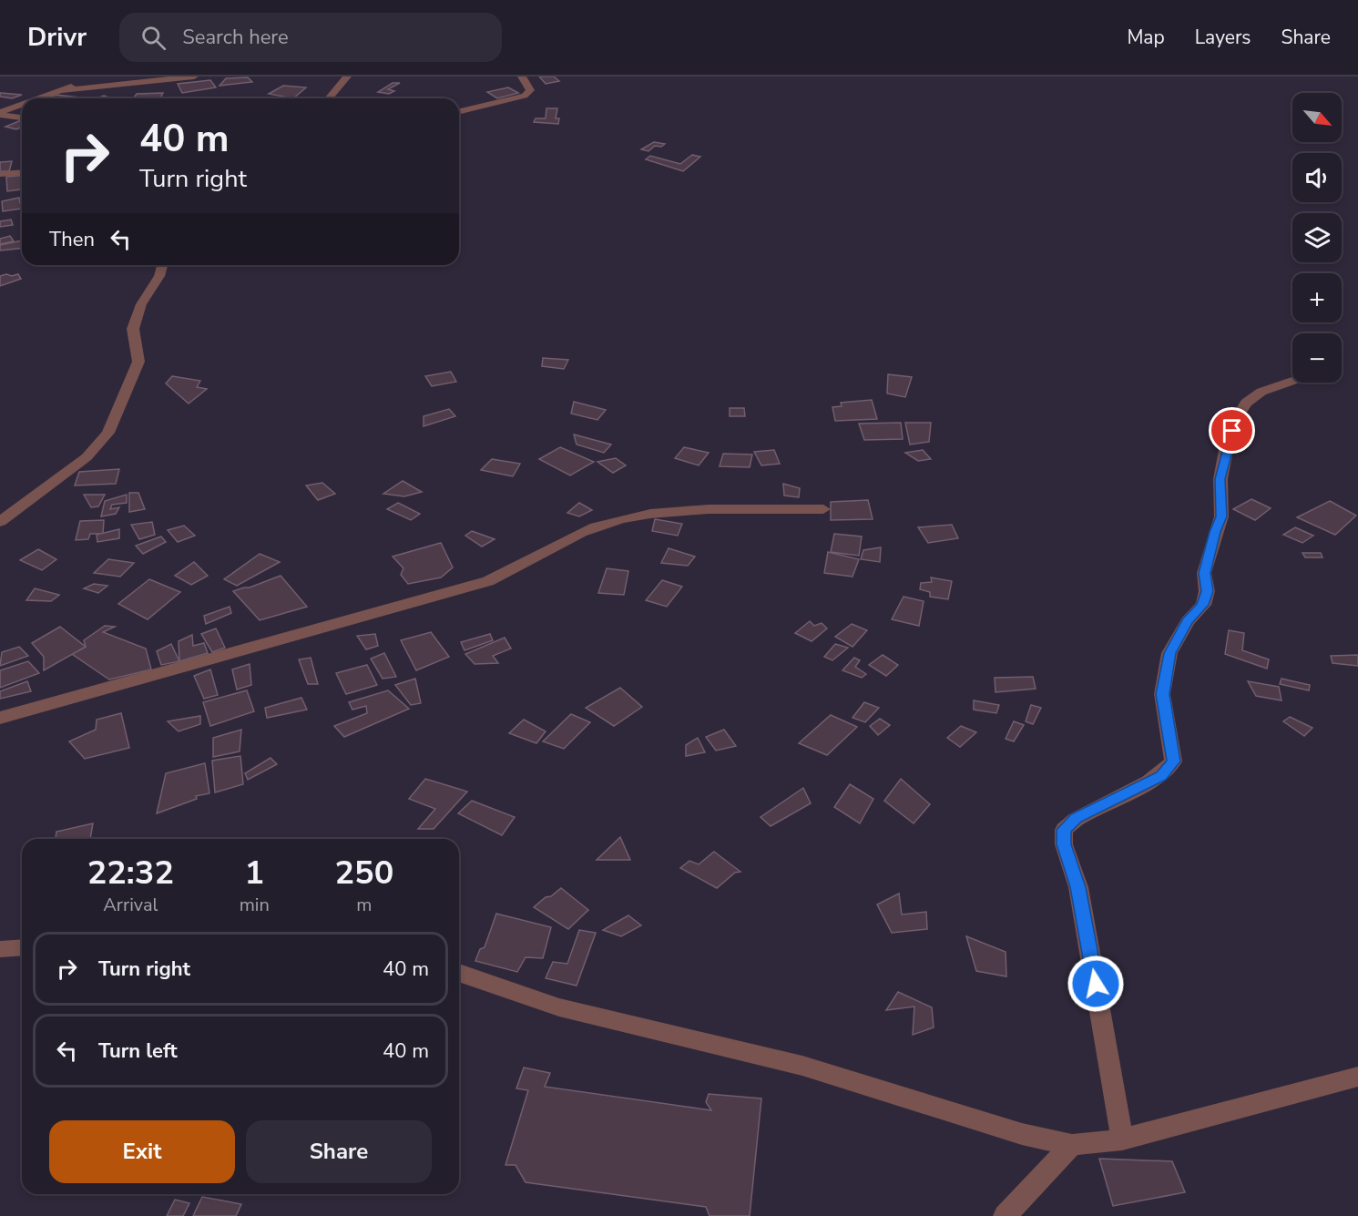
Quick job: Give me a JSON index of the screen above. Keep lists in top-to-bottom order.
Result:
{
  "north": "bottom right",
  "page": {
    "header": "Drivr",
    "search": "Search here",
    "nav": ["Map", "Layers", "Share"],
    "map_buttons": ["+", "−"],
    "turn": ["40 m", "Turn right"],
    "then": "Then",
    "eta": [
      "22:32",
      "Arrival",
      "1",
      "min",
      "250",
      "m"
    ],
    "list": [
      {
        "name": "Turn right",
        "value": "40 m"
      },
      {
        "name": "Turn left",
        "value": "40 m"
      }
    ],
    "buttons": ["Exit", "Share"]
  }
}
